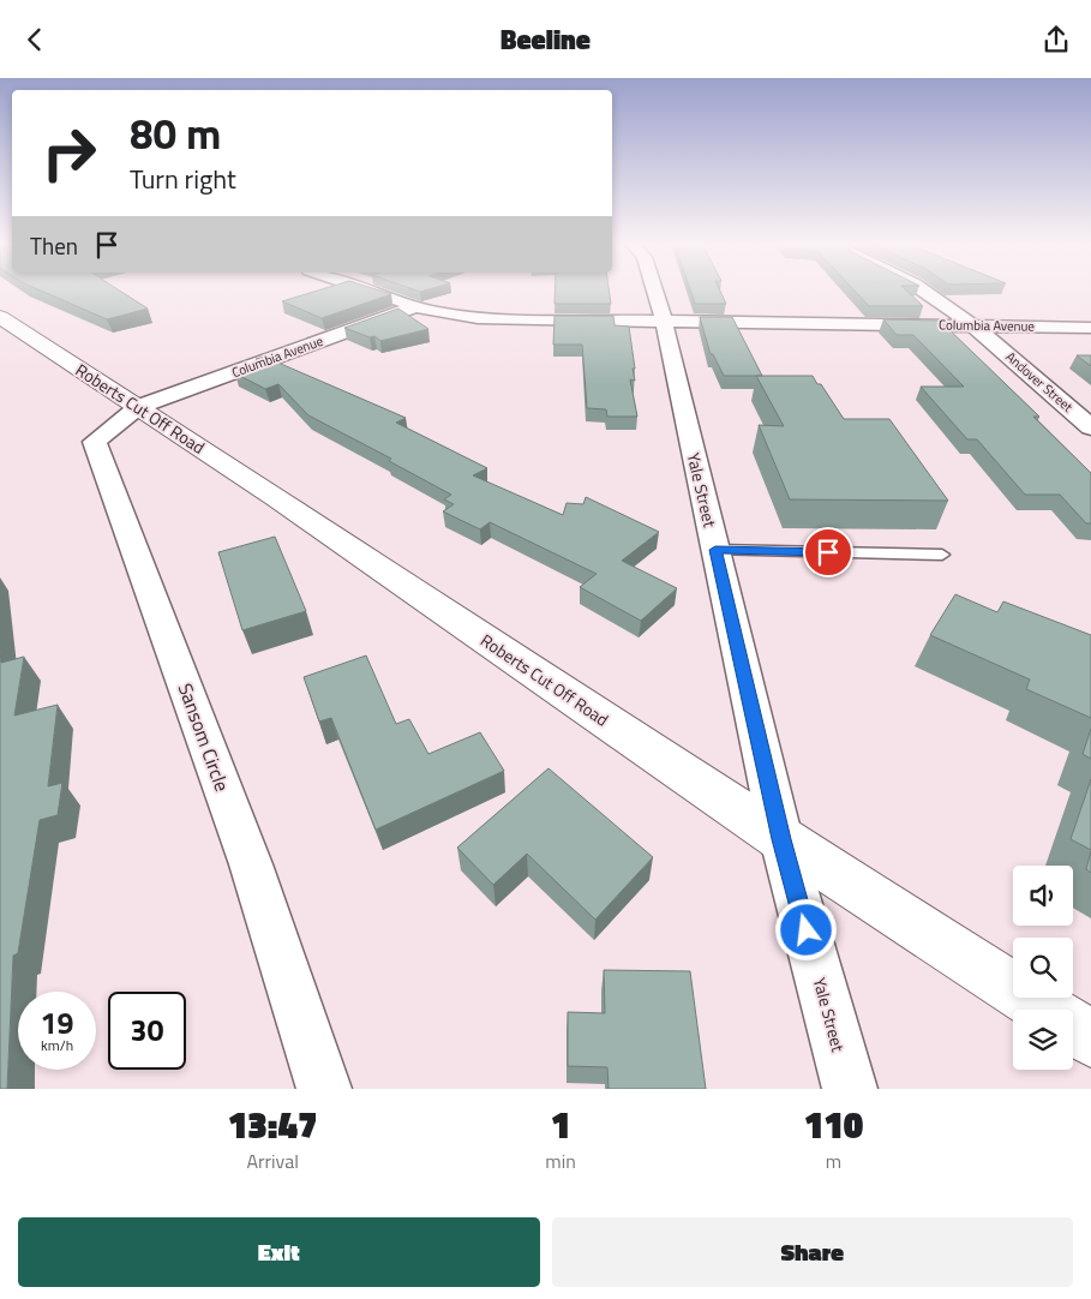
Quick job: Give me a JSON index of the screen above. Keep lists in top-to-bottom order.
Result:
{
  "streets": {
    "street": [
      "Columbia Avenue",
      "Andover Street",
      "Roberts Cut Off Road",
      "Yale Street",
      "Sansom Circle"
    ]
  },
  "crossings": [
    ["Columbia Avenue", "Andover Street"],
    ["Columbia Avenue", "Roberts Cut Off Road"],
    ["Columbia Avenue", "Yale Street"],
    ["Columbia Avenue", "Sansom Circle"],
    ["Roberts Cut Off Road", "Yale Street"],
    ["Roberts Cut Off Road", "Sansom Circle"]
  ],
  "page": {
    "header": "Beeline",
    "turn": ["80 m", "Turn right"],
    "then": "Then",
    "speed": "19 km/h",
    "limit": "30",
    "eta": [
      "13:47",
      "Arrival",
      "1",
      "min",
      "110",
      "m"
    ],
    "buttons": ["Exit", "Share"]
  }
}
